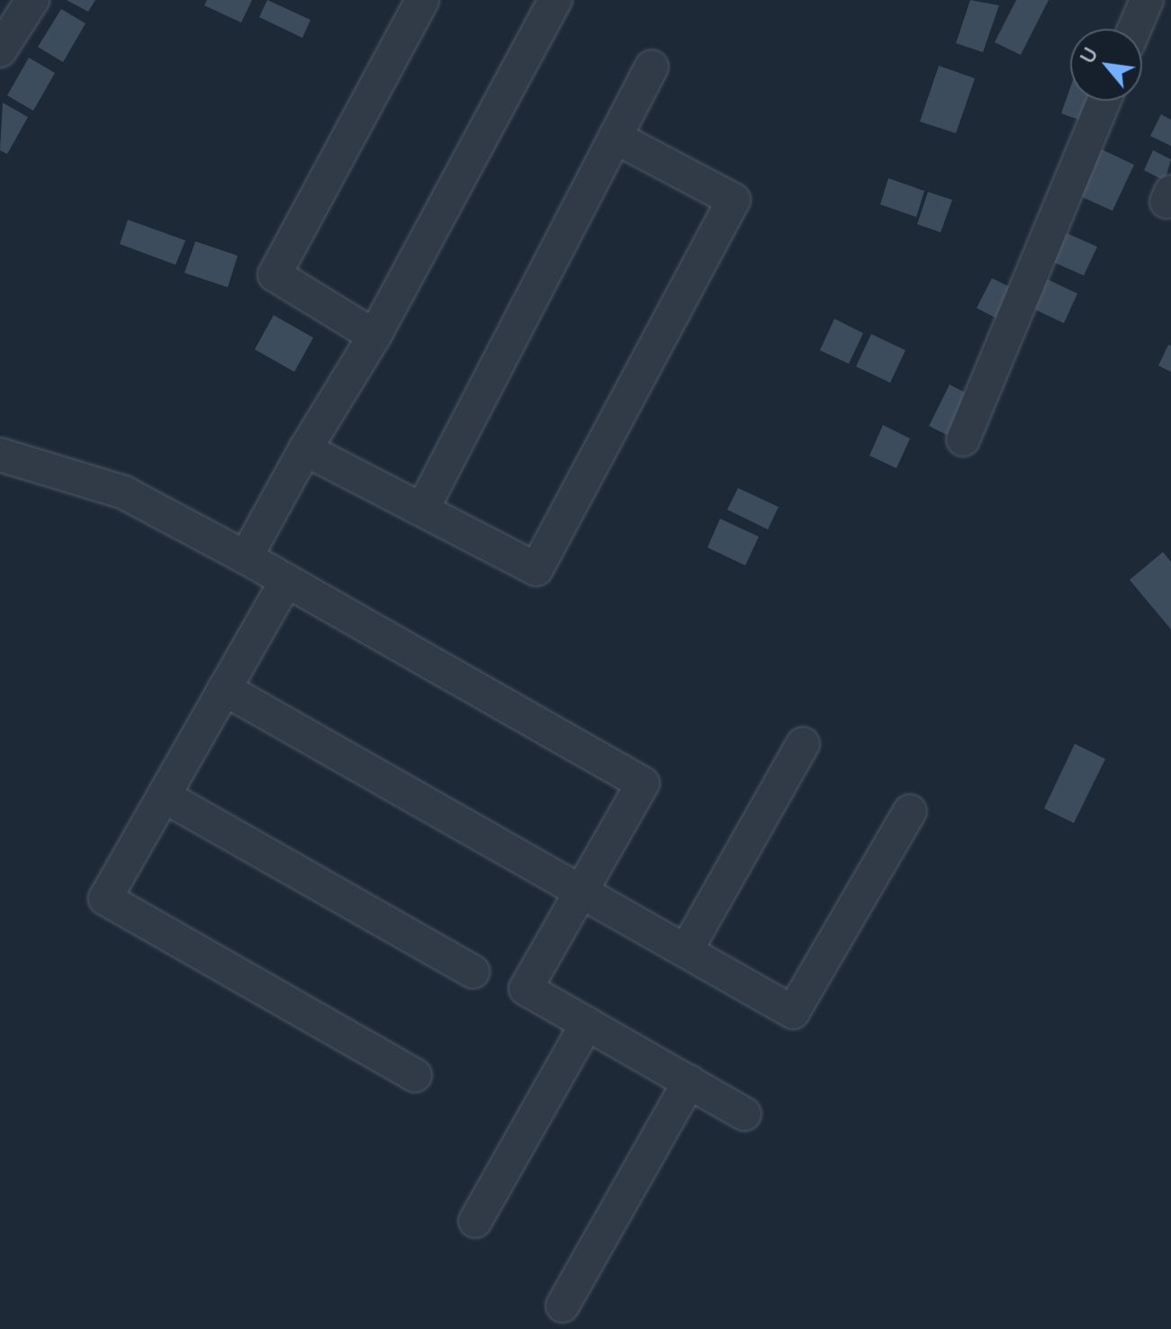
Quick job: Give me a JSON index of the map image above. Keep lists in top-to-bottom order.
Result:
{
  "north": "top left"
}
